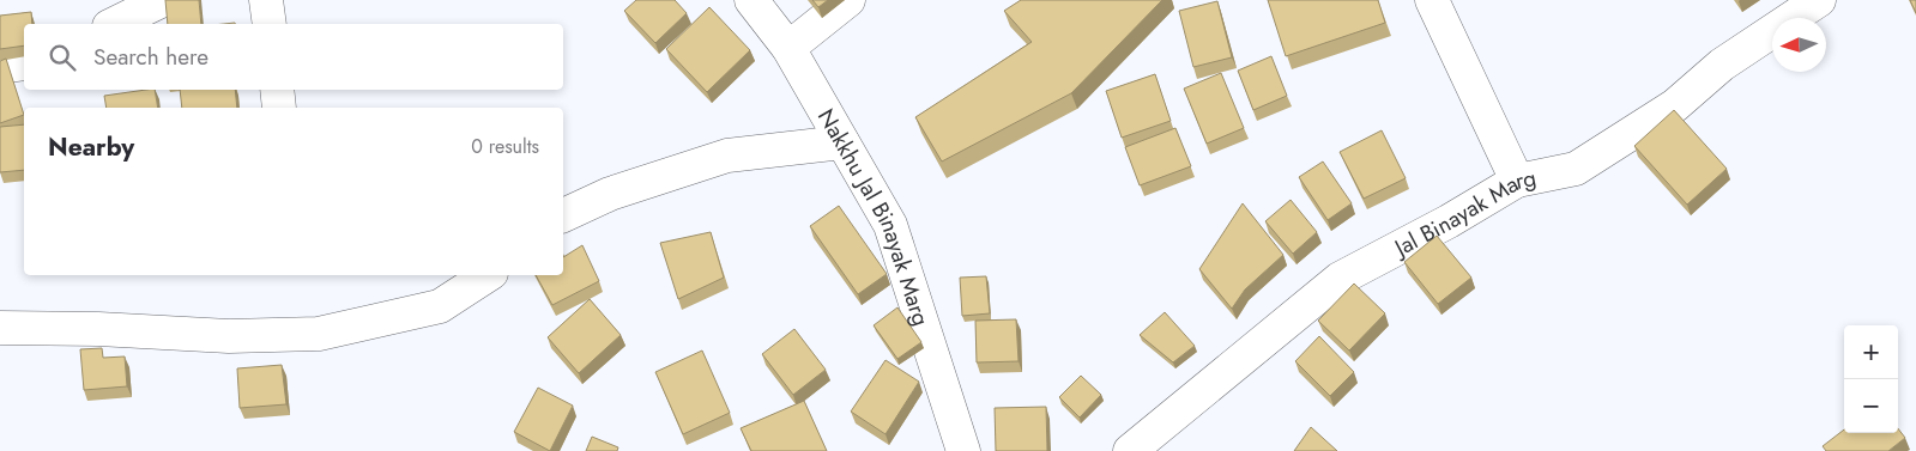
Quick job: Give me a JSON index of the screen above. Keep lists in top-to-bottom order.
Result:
{
  "streets": {
    "street": ["Jal Binayak Marg", "Nakkhu Jal Binayak Marg"]
  },
  "north": "left",
  "page": {
    "search": "Search here",
    "heading": ["Nearby", "0 results"],
    "map_buttons": ["+", "−"]
  }
}
